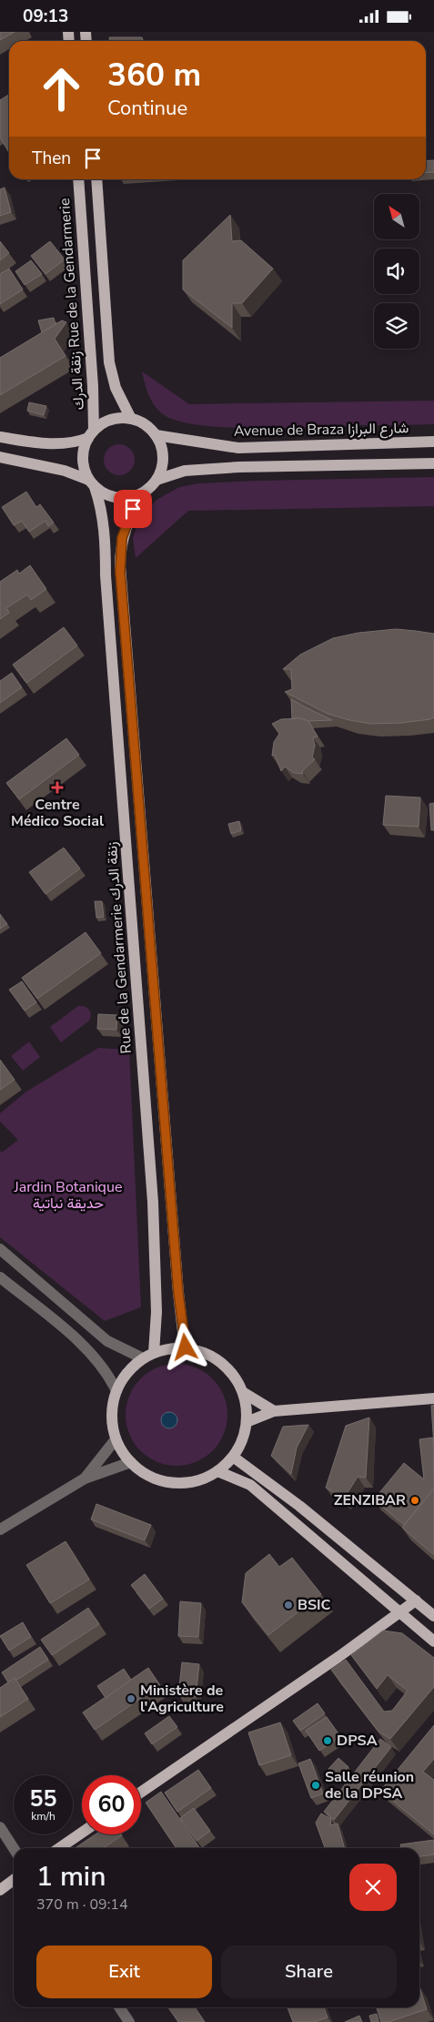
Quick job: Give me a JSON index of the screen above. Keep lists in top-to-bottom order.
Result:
{
  "streets": {
    "main road": ["زنقة الدرك Rue de la Gendarmerie", "Avenue de Braza شارع البرازا", "Rue de la Gendarmerie زنقة الدرك"]
  },
  "crossings": [
    ["زنقة الدرك Rue de la Gendarmerie", "Avenue de Braza شارع البرازا"],
    ["زنقة الدرك Rue de la Gendarmerie", "Rue de la Gendarmerie زنقة الدرك"],
    ["Avenue de Braza شارع البرازا", "Rue de la Gendarmerie زنقة الدرك"]
  ],
  "parks": ["Jardin Botanique حديقة نباتية"],
  "places": {
    "health": ["Centre Médico Social"],
    "other": [
      "ZENZIBAR",
      "BSIC",
      "Ministère de l'Agriculture",
      "DPSA",
      "Salle réunion de la DPSA"
    ]
  },
  "north": "top left",
  "page": {
    "status": "09:13",
    "turn": ["360 m", "Continue"],
    "then": "Then",
    "speed": "55 km/h",
    "limit": "60",
    "heading": ["1 min", "370 m · 09:14"],
    "buttons": ["Exit", "Share"]
  }
}
